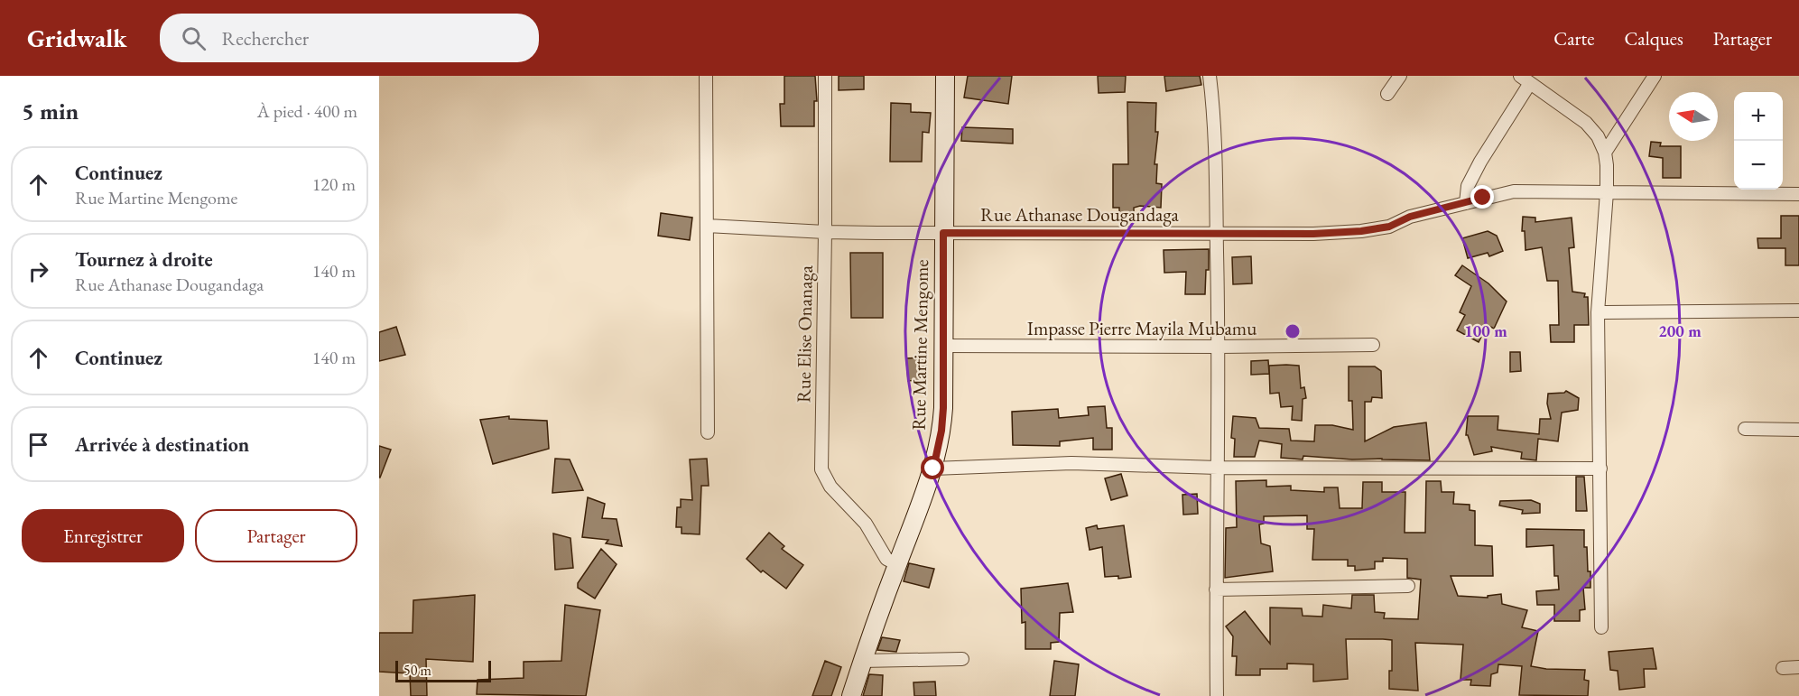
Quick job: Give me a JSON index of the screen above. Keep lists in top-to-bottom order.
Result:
{
  "streets": {
    "street": [
      "Rue Athanase Dougandaga",
      "Impasse Pierre Mayila Mubamu",
      "Rue Elise Onanaga",
      "Rue Martine Mengome"
    ]
  },
  "crossings": [
    ["Rue Athanase Dougandaga", "Rue Elise Onanaga"],
    ["Rue Athanase Dougandaga", "Rue Martine Mengome"],
    ["Impasse Pierre Mayila Mubamu", "Rue Martine Mengome"],
    ["Rue Elise Onanaga", "Rue Martine Mengome"]
  ],
  "scale_bar": "50 m",
  "north": "left",
  "page": {
    "header": "Gridwalk",
    "search": "Rechercher",
    "nav": ["Carte", "Calques", "Partager"],
    "heading": ["5 min", "À pied · 400 m"],
    "map_buttons": ["+", "−"],
    "list": [
      ["Continuez", "Rue Martine Mengome", "120 m"],
      ["Tournez à droite", "Rue Athanase Dougandaga", "140 m"],
      ["Continuez", "140 m"],
      "Arrivée à destination"
    ],
    "buttons": ["Enregistrer", "Partager"],
    "scale": "50 m"
  },
  "rings": ["100 m", "200 m"]
}
